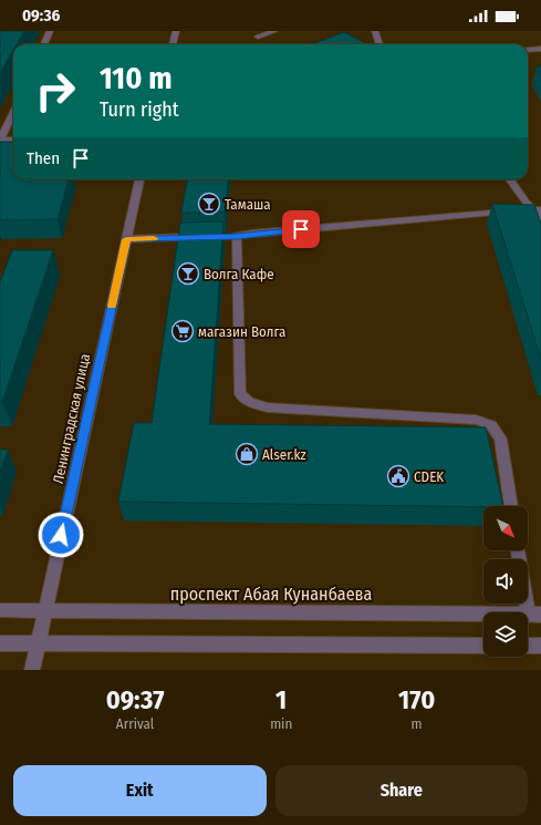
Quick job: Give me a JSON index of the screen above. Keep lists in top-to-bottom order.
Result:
{
  "streets": {
    "street": ["Ленинградская улица", "проспект Абая Кунанбаева"]
  },
  "crossings": [
    ["Ленинградская улица", "проспект Абая Кунанбаева"]
  ],
  "places": {
    "bar": ["Тамаша", "Волга Кафе"],
    "supermarket": ["магазин Волга"],
    "shop": ["Alser.kz"],
    "public building": ["CDEK"]
  },
  "north": "bottom right",
  "page": {
    "status": "09:36",
    "turn": ["110 m", "Turn right"],
    "then": "Then",
    "eta": [
      "09:37",
      "Arrival",
      "1",
      "min",
      "170",
      "m"
    ],
    "buttons": ["Exit", "Share"]
  }
}
